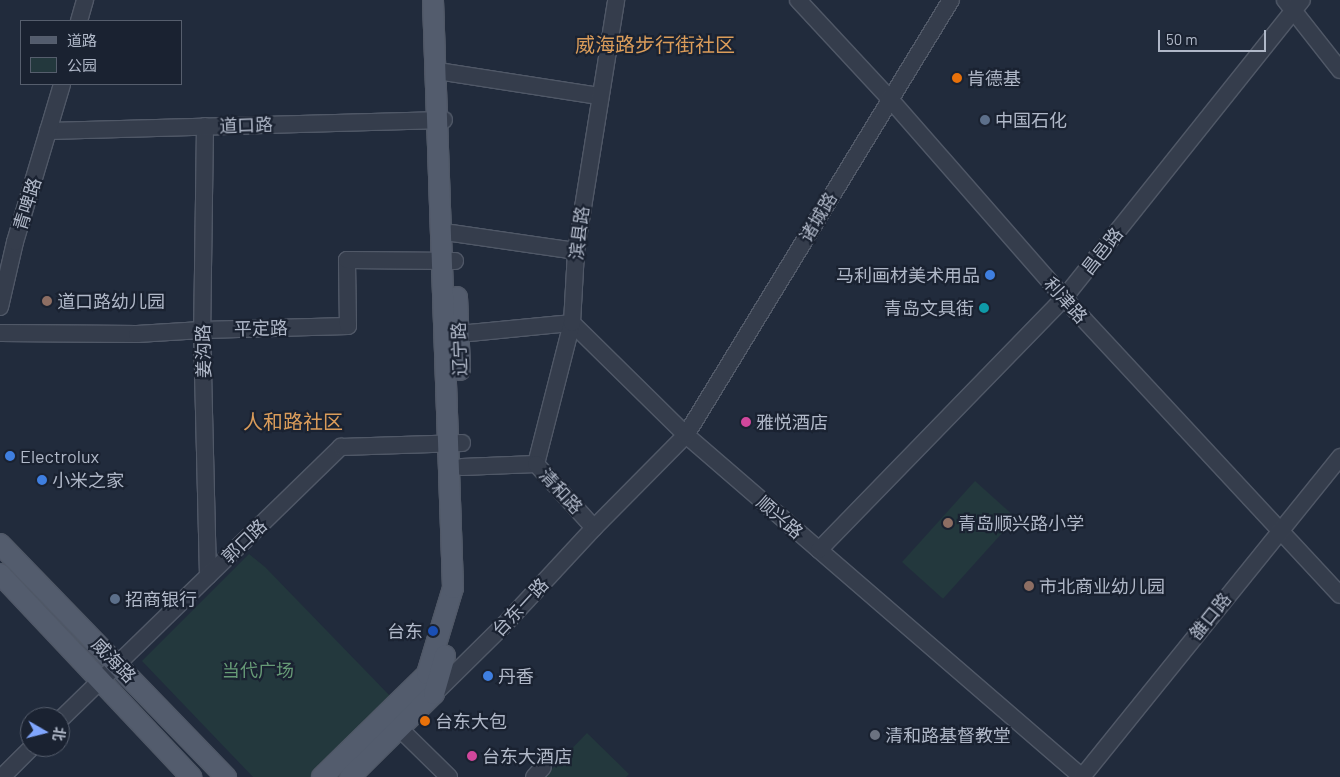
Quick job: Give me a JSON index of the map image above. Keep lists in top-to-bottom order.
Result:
{
  "streets": {
    "main road": ["辽宁路", "台东一路", "威海路"],
    "street": [
      "道口路",
      "青啤路",
      "诸城路",
      "滨县路",
      "昌邑路",
      "利津路",
      "平定路",
      "姜沟路",
      "清和路",
      "顺兴路",
      "郭口路",
      "雒口路"
    ]
  },
  "crossings": [
    ["道口路", "青啤路"],
    ["道口路", "辽宁路"],
    ["道口路", "姜沟路"],
    ["诸城路", "利津路"],
    ["诸城路", "顺兴路"],
    ["诸城路", "台东一路"],
    ["滨县路", "清和路"],
    ["滨县路", "顺兴路"],
    ["昌邑路", "利津路"],
    ["昌邑路", "顺兴路"],
    ["利津路", "雒口路"],
    ["平定路", "辽宁路"],
    ["平定路", "姜沟路"],
    ["辽宁路", "清和路"],
    ["辽宁路", "郭口路"],
    ["辽宁路", "台东一路"],
    ["姜沟路", "郭口路"],
    ["清和路", "台东一路"],
    ["顺兴路", "台东一路"],
    ["顺兴路", "雒口路"],
    ["郭口路", "威海路"]
  ],
  "districts": ["威海路步行街社区", "人和路社区"],
  "parks": ["当代广场"],
  "places": [
    "肯德基",
    "中国石化",
    "马利画材美术用品",
    "道口路幼儿园",
    "青岛文具街",
    "雅悦酒店",
    "Electrolux",
    "小米之家",
    "青岛顺兴路小学",
    "市北商业幼儿园",
    "招商银行",
    "台东",
    "丹香",
    "台东大包",
    "清和路基督教堂",
    "台东大酒店"
  ],
  "legend": ["道路", "公园"],
  "scale_bar": "50 m",
  "north": "right"
}
